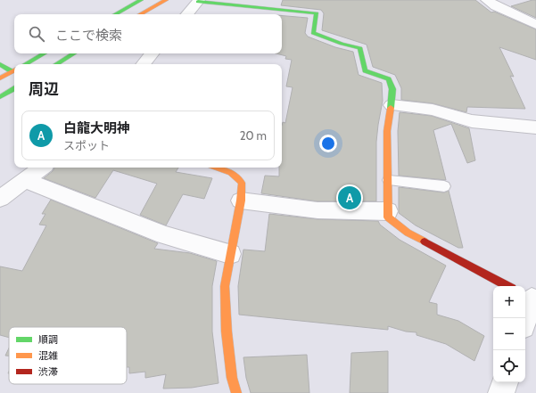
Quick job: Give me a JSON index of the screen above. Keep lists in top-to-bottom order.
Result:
{
  "legend": ["順調", "混雑", "渋滞"],
  "page": {
    "search": "ここで検索",
    "heading": "周辺",
    "list": [
      {
        "mark": "A",
        "name": "白龍大明神",
        "note": "スポット",
        "value": "20 m"
      }
    ],
    "pins": "A",
    "map_buttons": ["+", "−"]
  }
}
